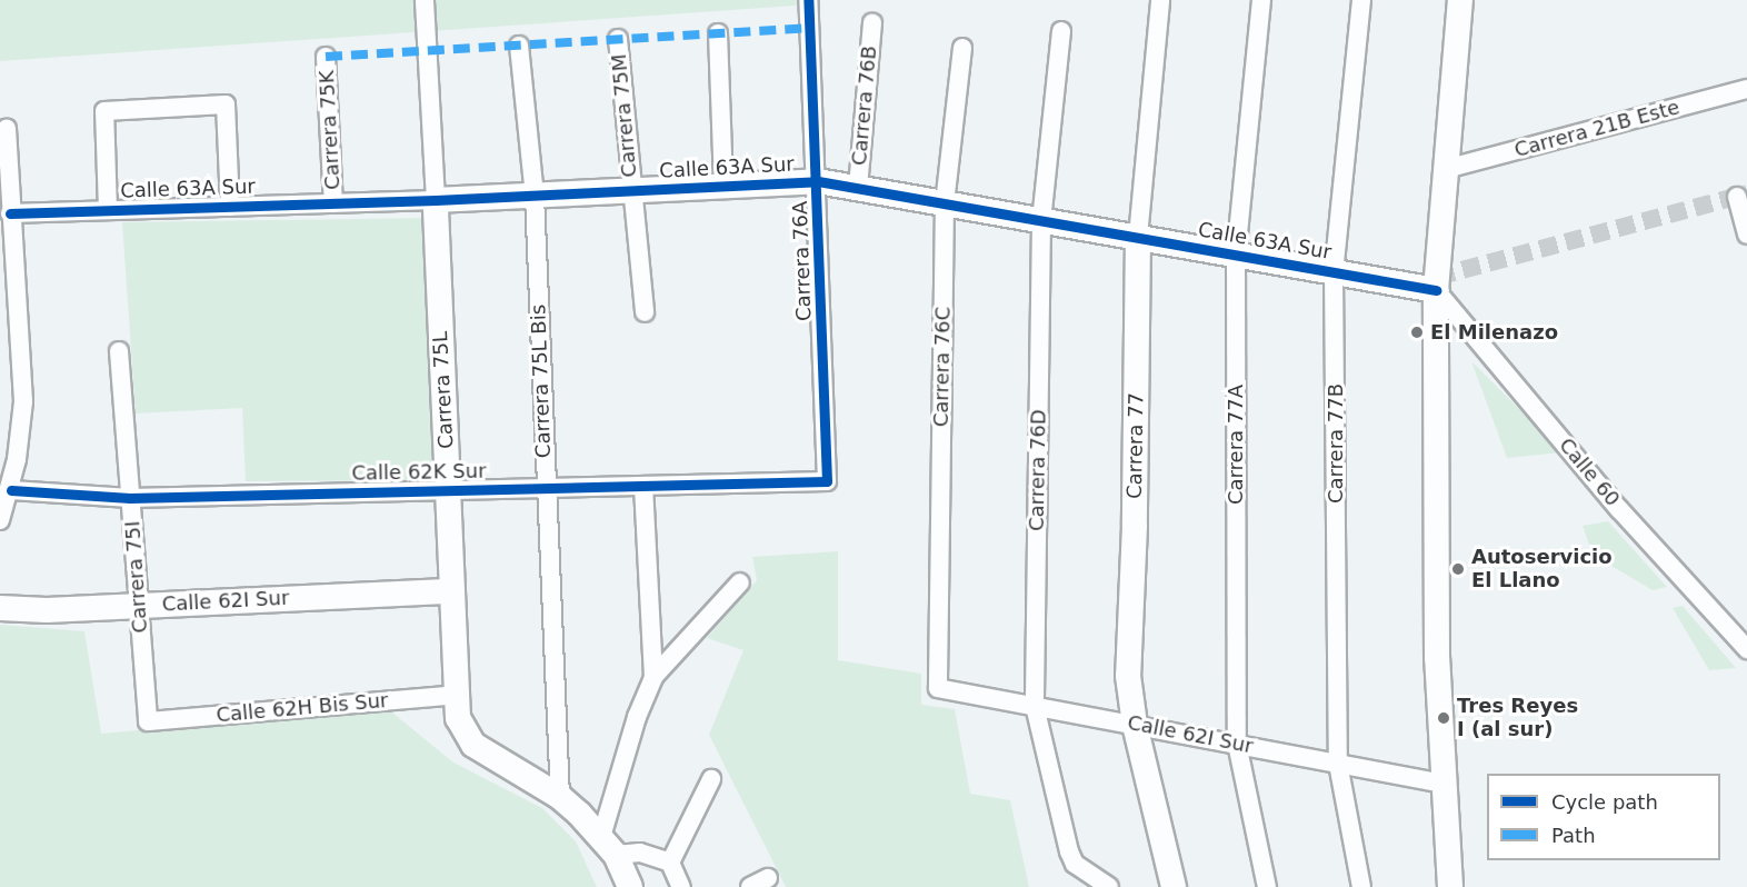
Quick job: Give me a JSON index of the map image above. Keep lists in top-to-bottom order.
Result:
{
  "streets": {
    "street": [
      "Carrera 76B",
      "Carrera 75M",
      "Carrera 21B Este",
      "Carrera 75K",
      "Calle 63A Sur",
      "Carrera 76A",
      "Carrera 76C",
      "Carrera 75L Bis",
      "Carrera 75L",
      "Carrera 77B",
      "Carrera 77A",
      "Carrera 77",
      "Carrera 76D",
      "Calle 62K Sur",
      "Calle 60",
      "Carrera 75I",
      "Calle 62I Sur",
      "Calle 62H Bis Sur"
    ]
  },
  "crossings": [
    ["Carrera 76B", "Calle 63A Sur"],
    ["Carrera 75M", "Calle 63A Sur"],
    ["Carrera 75K", "Calle 63A Sur"],
    ["Calle 63A Sur", "Carrera 76A"],
    ["Calle 63A Sur", "Carrera 76C"],
    ["Calle 63A Sur", "Carrera 75L Bis"],
    ["Calle 63A Sur", "Carrera 75L"],
    ["Calle 63A Sur", "Carrera 77B"],
    ["Calle 63A Sur", "Carrera 77A"],
    ["Calle 63A Sur", "Carrera 77"],
    ["Calle 63A Sur", "Carrera 76D"],
    ["Calle 63A Sur", "Calle 60"],
    ["Carrera 76A", "Calle 62K Sur"],
    ["Carrera 76C", "Calle 62I Sur"],
    ["Carrera 75L Bis", "Carrera 75L"],
    ["Carrera 75L Bis", "Calle 62K Sur"],
    ["Carrera 75L", "Calle 62K Sur"],
    ["Carrera 75L", "Calle 62I Sur"],
    ["Carrera 75L", "Calle 62H Bis Sur"],
    ["Carrera 77B", "Calle 62I Sur"],
    ["Carrera 77A", "Calle 62I Sur"],
    ["Carrera 77", "Calle 62I Sur"],
    ["Carrera 76D", "Calle 62I Sur"],
    ["Calle 62K Sur", "Carrera 75I"],
    ["Carrera 75I", "Calle 62I Sur"],
    ["Carrera 75I", "Calle 62H Bis Sur"]
  ],
  "places": ["El Milenazo", "Autoservicio El Llano", "Tres Reyes I (al sur)"],
  "legend": ["Cycle path", "Path"]
}
